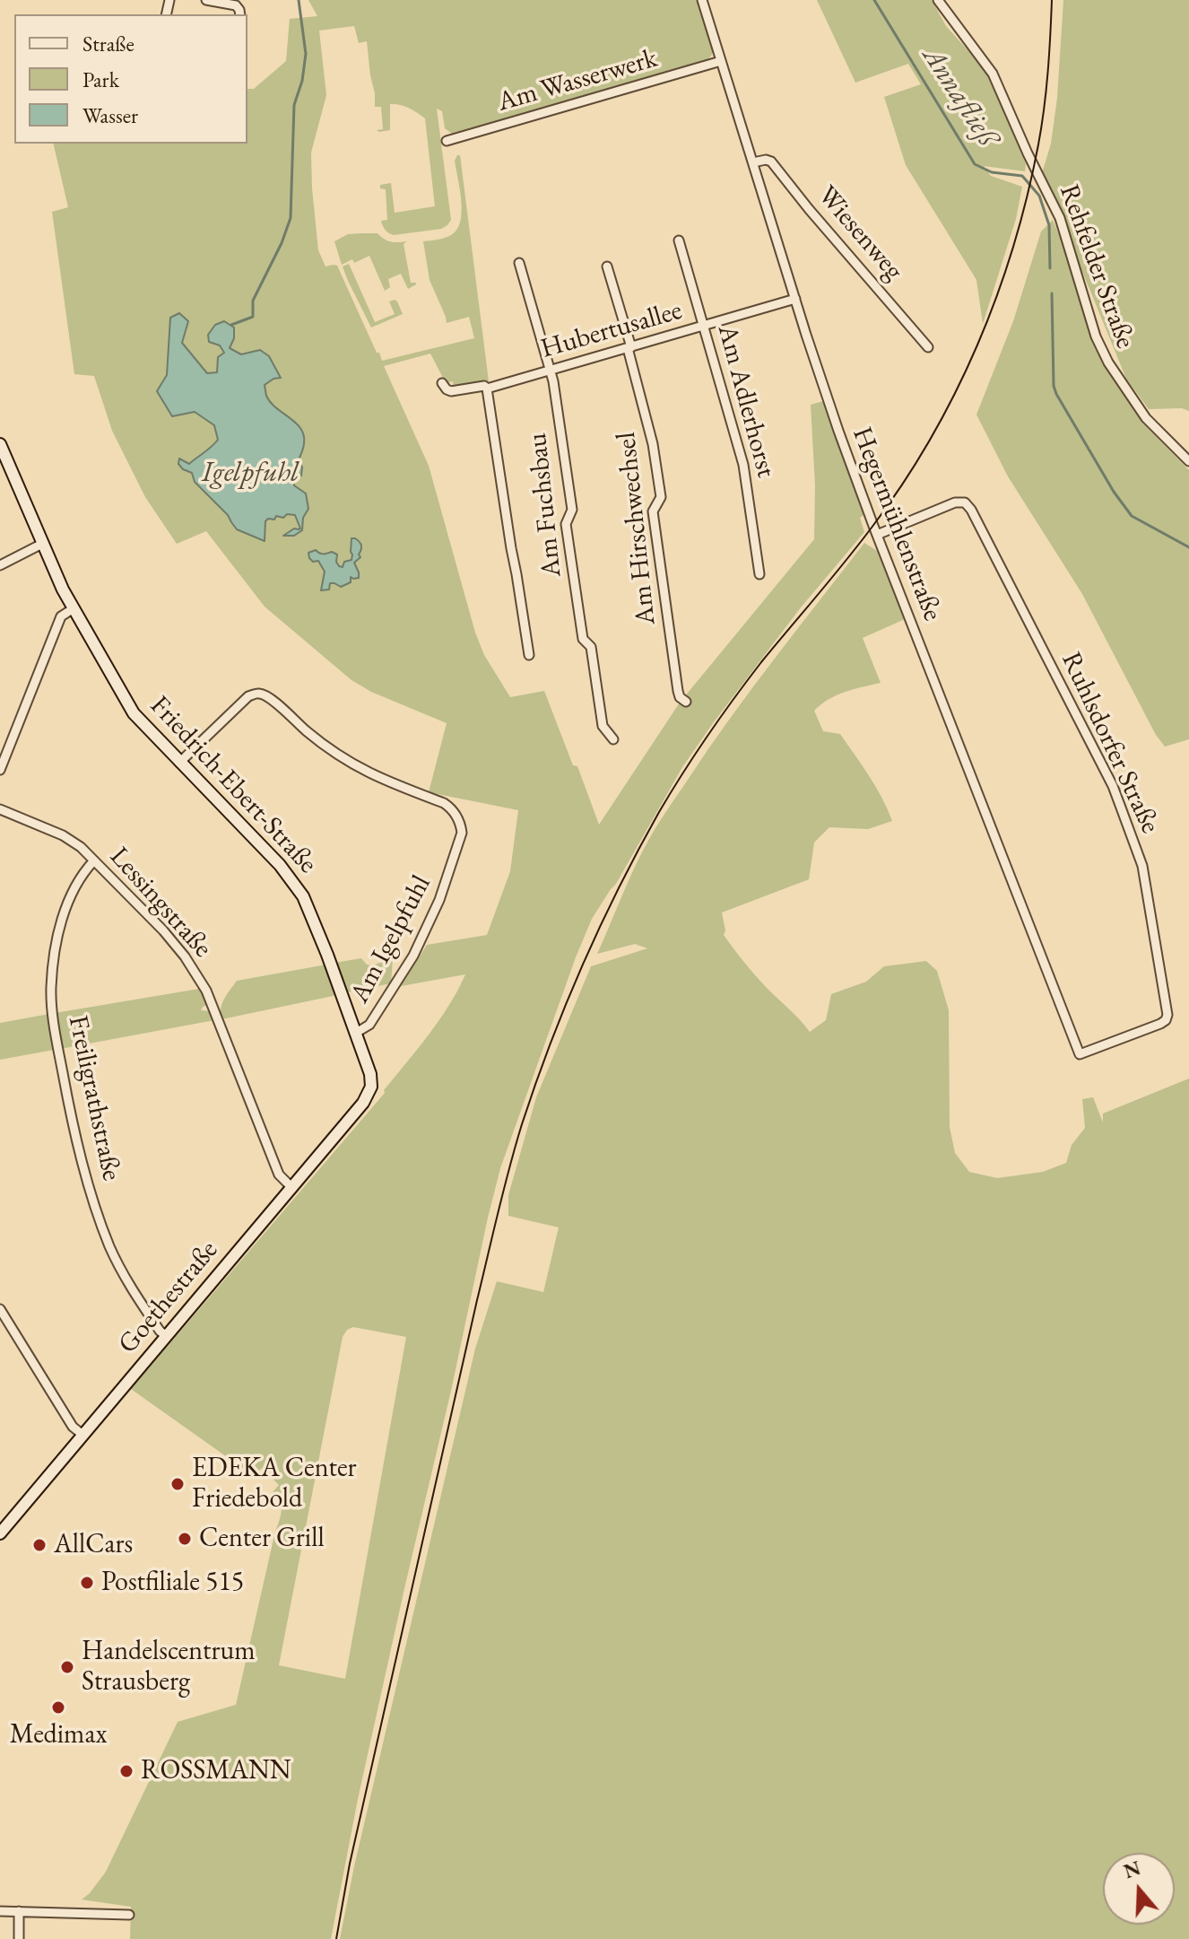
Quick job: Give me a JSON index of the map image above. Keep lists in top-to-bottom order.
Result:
{
  "streets": {
    "street": [
      "Am Wasserwerk",
      "Wiesenweg",
      "Rehfelder Straße",
      "Hubertusallee",
      "Am Adlerhorst",
      "Am Fuchsbau",
      "Hegermühlenstraße",
      "Am Hirschwechsel",
      "Ruhlsdorfer Straße",
      "Friedrich-Ebert-Straße",
      "Lessingstraße",
      "Am Igelpfuhl",
      "Freiligrathstraße",
      "Goethestraße"
    ]
  },
  "crossings": [
    ["Am Wasserwerk", "Hegermühlenstraße"],
    ["Wiesenweg", "Hegermühlenstraße"],
    ["Hubertusallee", "Am Adlerhorst"],
    ["Hubertusallee", "Am Fuchsbau"],
    ["Hubertusallee", "Hegermühlenstraße"],
    ["Hubertusallee", "Am Hirschwechsel"],
    ["Hegermühlenstraße", "Ruhlsdorfer Straße"],
    ["Friedrich-Ebert-Straße", "Am Igelpfuhl"],
    ["Friedrich-Ebert-Straße", "Goethestraße"],
    ["Lessingstraße", "Freiligrathstraße"],
    ["Lessingstraße", "Goethestraße"],
    ["Freiligrathstraße", "Goethestraße"]
  ],
  "water": ["Annafließ", "Igelpfuhl"],
  "places": [
    "EDEKA Center Friedebold",
    "Center Grill",
    "AllCars",
    "Postfiliale 515",
    "Handelscentrum Strausberg",
    "Medimax",
    "ROSSMANN"
  ],
  "legend": ["Straße", "Park", "Wasser"],
  "north": "top"
}
